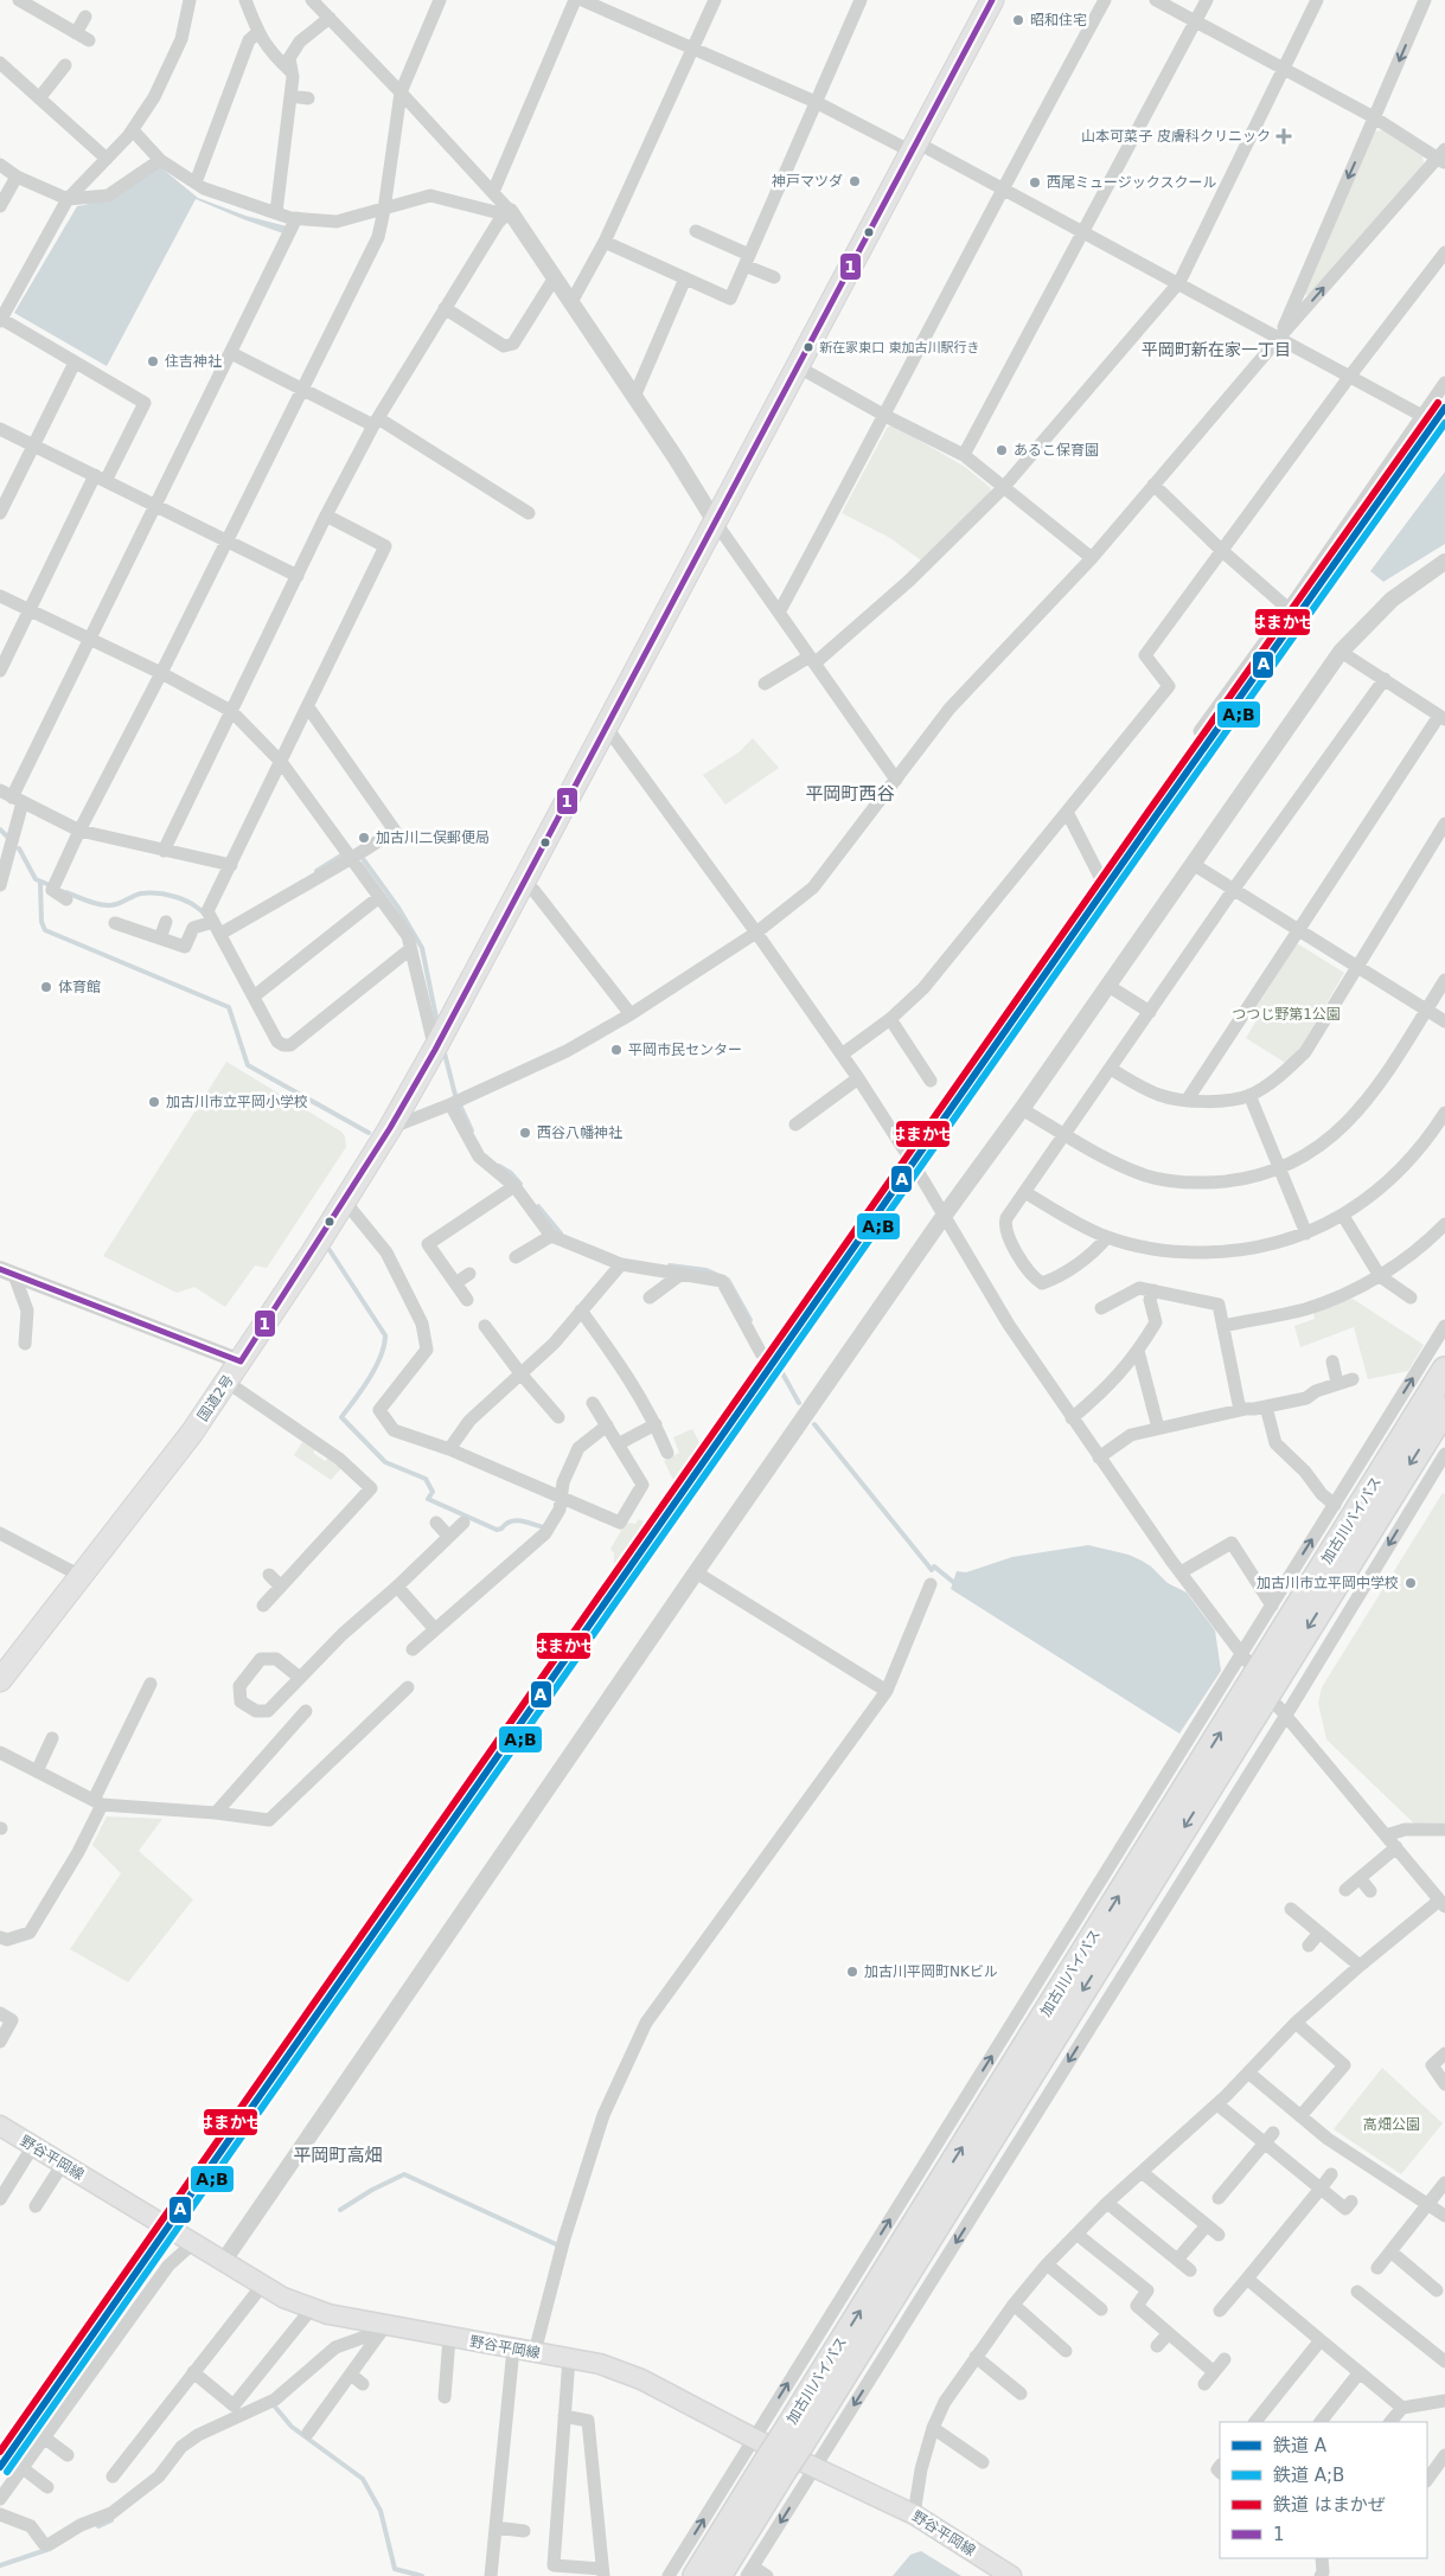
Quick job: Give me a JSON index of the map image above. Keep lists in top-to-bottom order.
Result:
{
  "streets": {
    "highway": ["国道2号", "加古川バイパス"],
    "main road": ["野谷平岡線"]
  },
  "districts": ["平岡町新在家一丁目", "平岡町西谷", "平岡町高畑"],
  "parks": ["つつじ野第1公園", "高畑公園"],
  "places": {
    "other": [
      "昭和住宅",
      "神戸マツダ",
      "西尾ミュージックスクール",
      "新在家東口 東加古川駅行き",
      "住吉神社",
      "あるこ保育園",
      "加古川二俣郵便局",
      "体育館",
      "平岡市民センター",
      "加古川市立平岡小学校",
      "西谷八幡神社",
      "加古川市立平岡中学校",
      "加古川平岡町NKビル"
    ],
    "health": ["山本可菜子 皮膚科クリニック"]
  },
  "lines": [
    "transit line 1",
    "rail line はまかぜ",
    "rail line A",
    "rail line A;B"
  ],
  "legend": [
    "鉄道 A",
    "鉄道 A;B",
    "鉄道 はまかぜ",
    "1"
  ]
}
